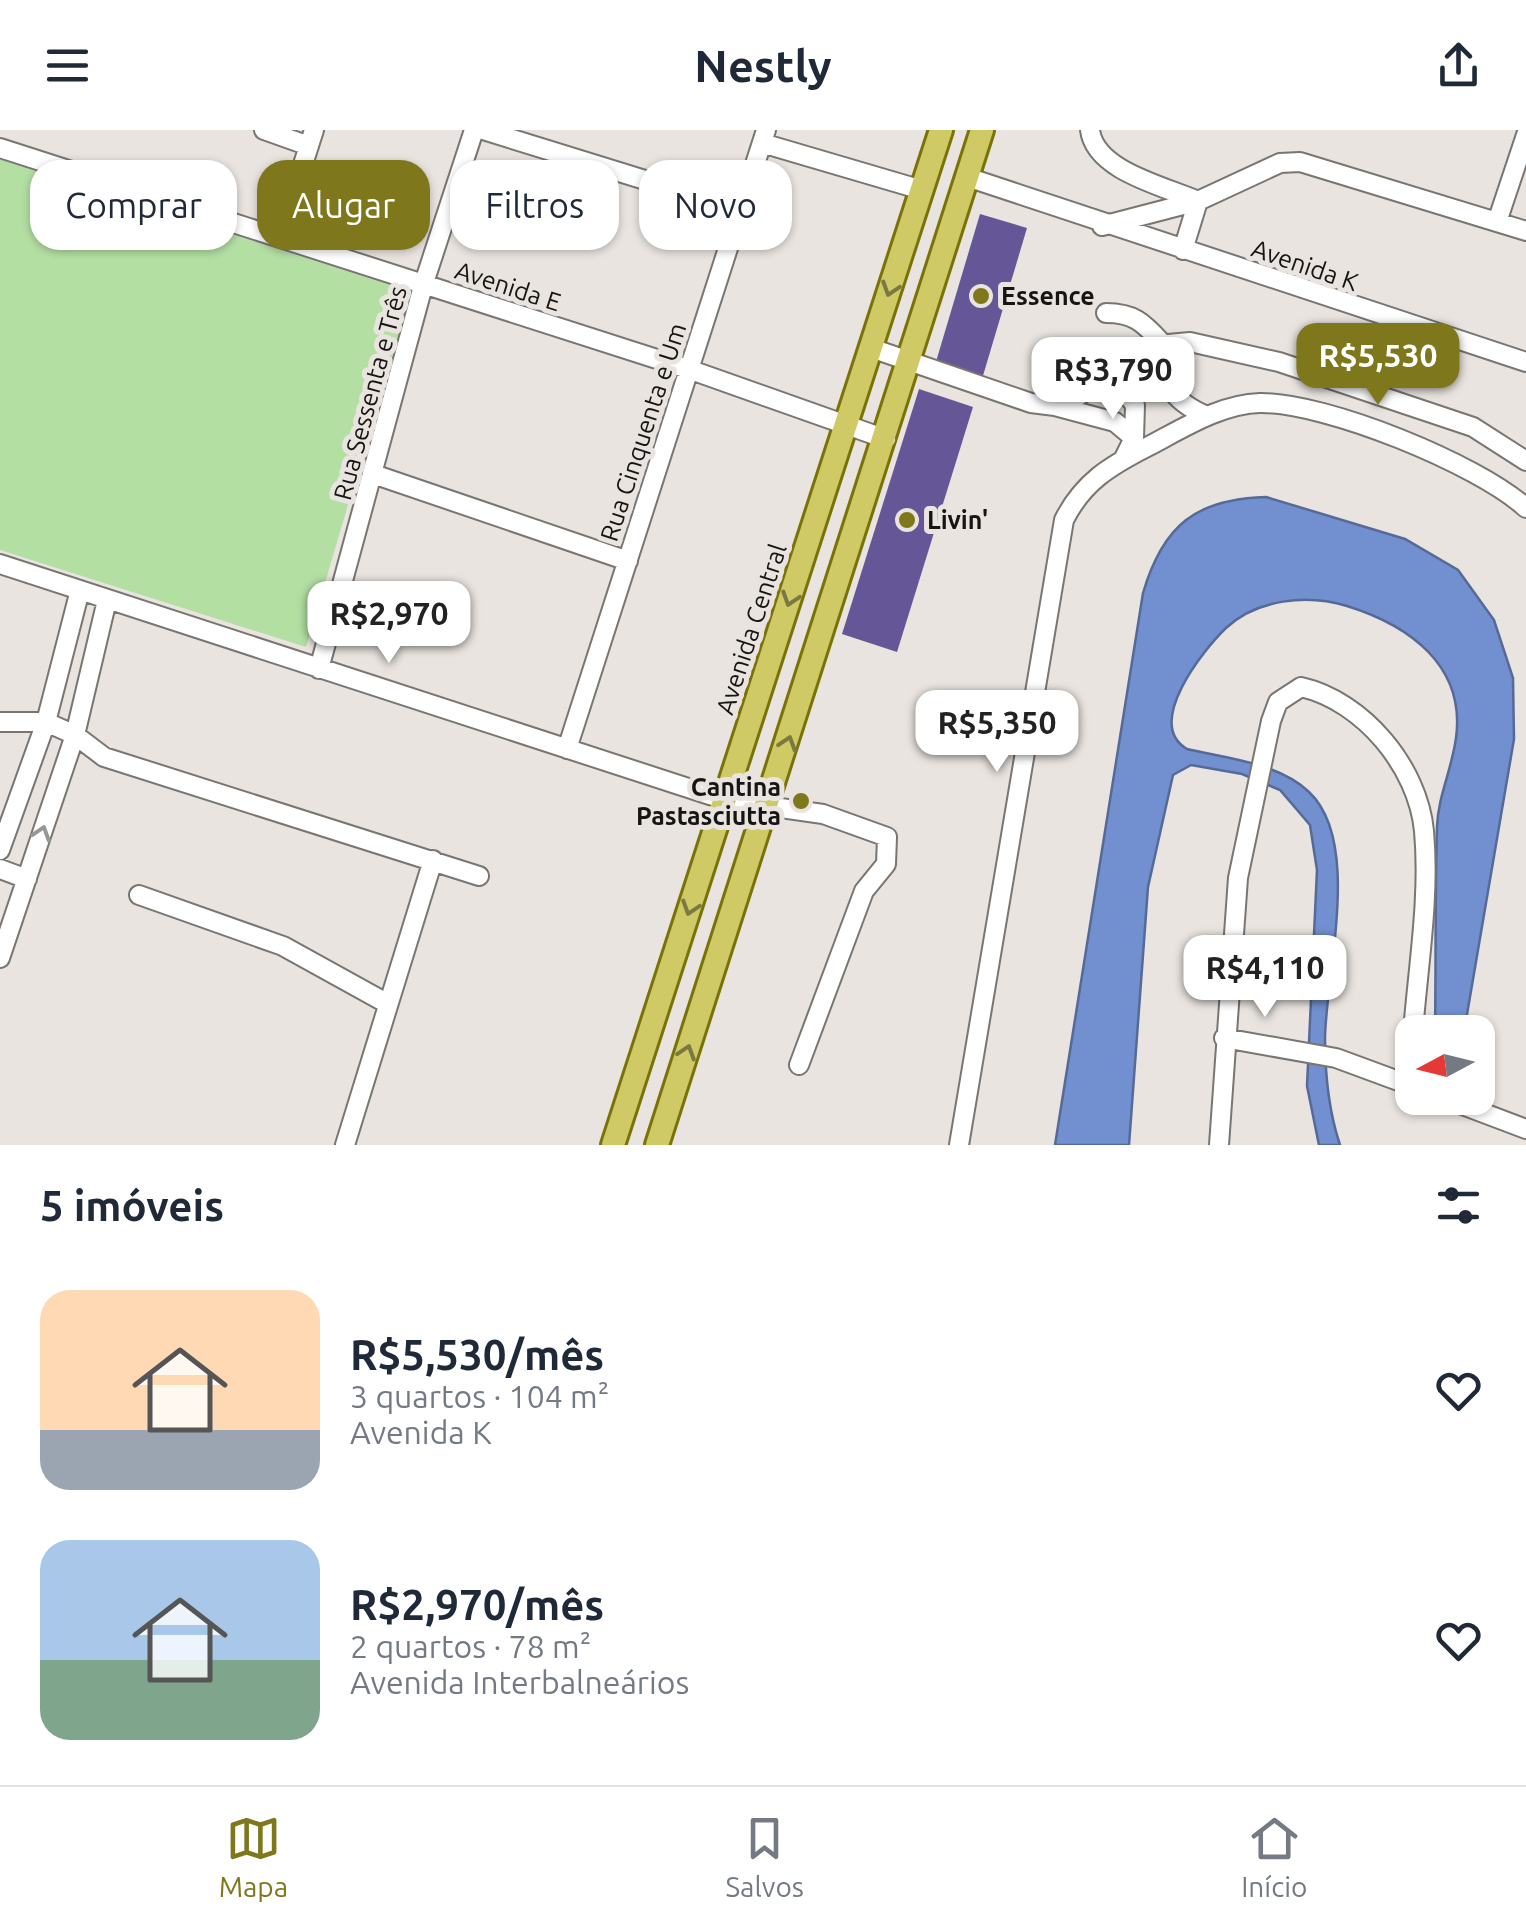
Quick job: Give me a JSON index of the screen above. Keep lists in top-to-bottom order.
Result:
{
  "streets": {
    "main road": ["Avenida Central"],
    "street": [
      "Avenida K",
      "Avenida E",
      "Rua Sessenta e Três",
      "Rua Cinquenta e Um"
    ]
  },
  "crossings": [
    ["Avenida E", "Rua Sessenta e Três"],
    ["Avenida E", "Rua Cinquenta e Um"],
    ["Avenida E", "Avenida Central"]
  ],
  "places": ["Essence", "Livin'", "Cantina Pastasciutta"],
  "north": "left",
  "page": {
    "header": "Nestly",
    "chip": [
      "Comprar",
      "Alugar",
      "Filtros",
      "Novo"
    ],
    "price": [
      "R$5,530",
      "R$3,790",
      "R$2,970",
      "R$5,350",
      "R$4,110"
    ],
    "heading": "5 imóveis",
    "list": [
      {
        "name": "R$5,530/mês",
        "note": "3 quartos · 104 m² · Avenida K"
      },
      {
        "name": "R$2,970/mês",
        "note": "2 quartos · 78 m² · Avenida Interbalneários"
      }
    ],
    "tabs": ["Mapa", "Salvos", "Início"]
  }
}
